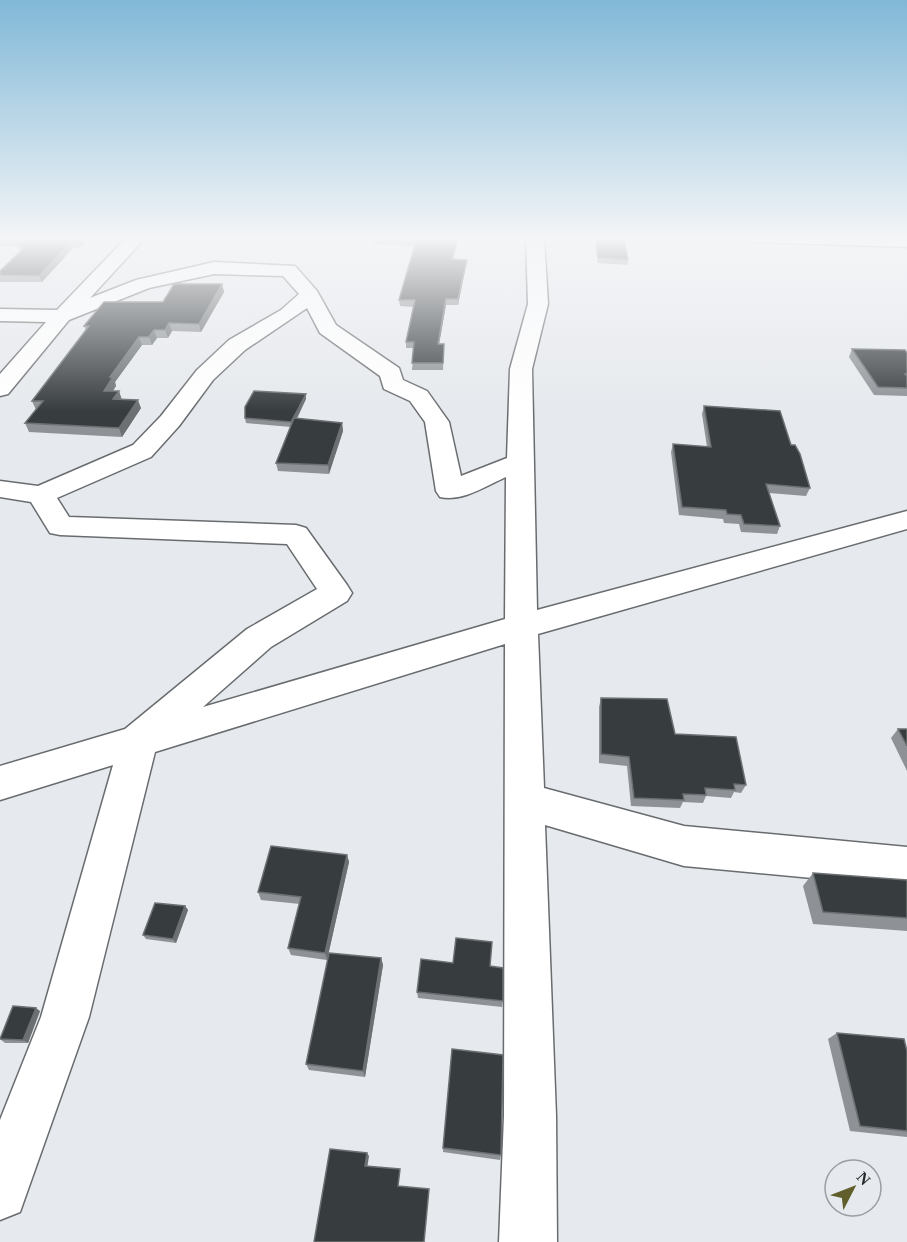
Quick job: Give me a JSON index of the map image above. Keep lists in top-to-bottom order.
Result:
{
  "north": "top right"
}
